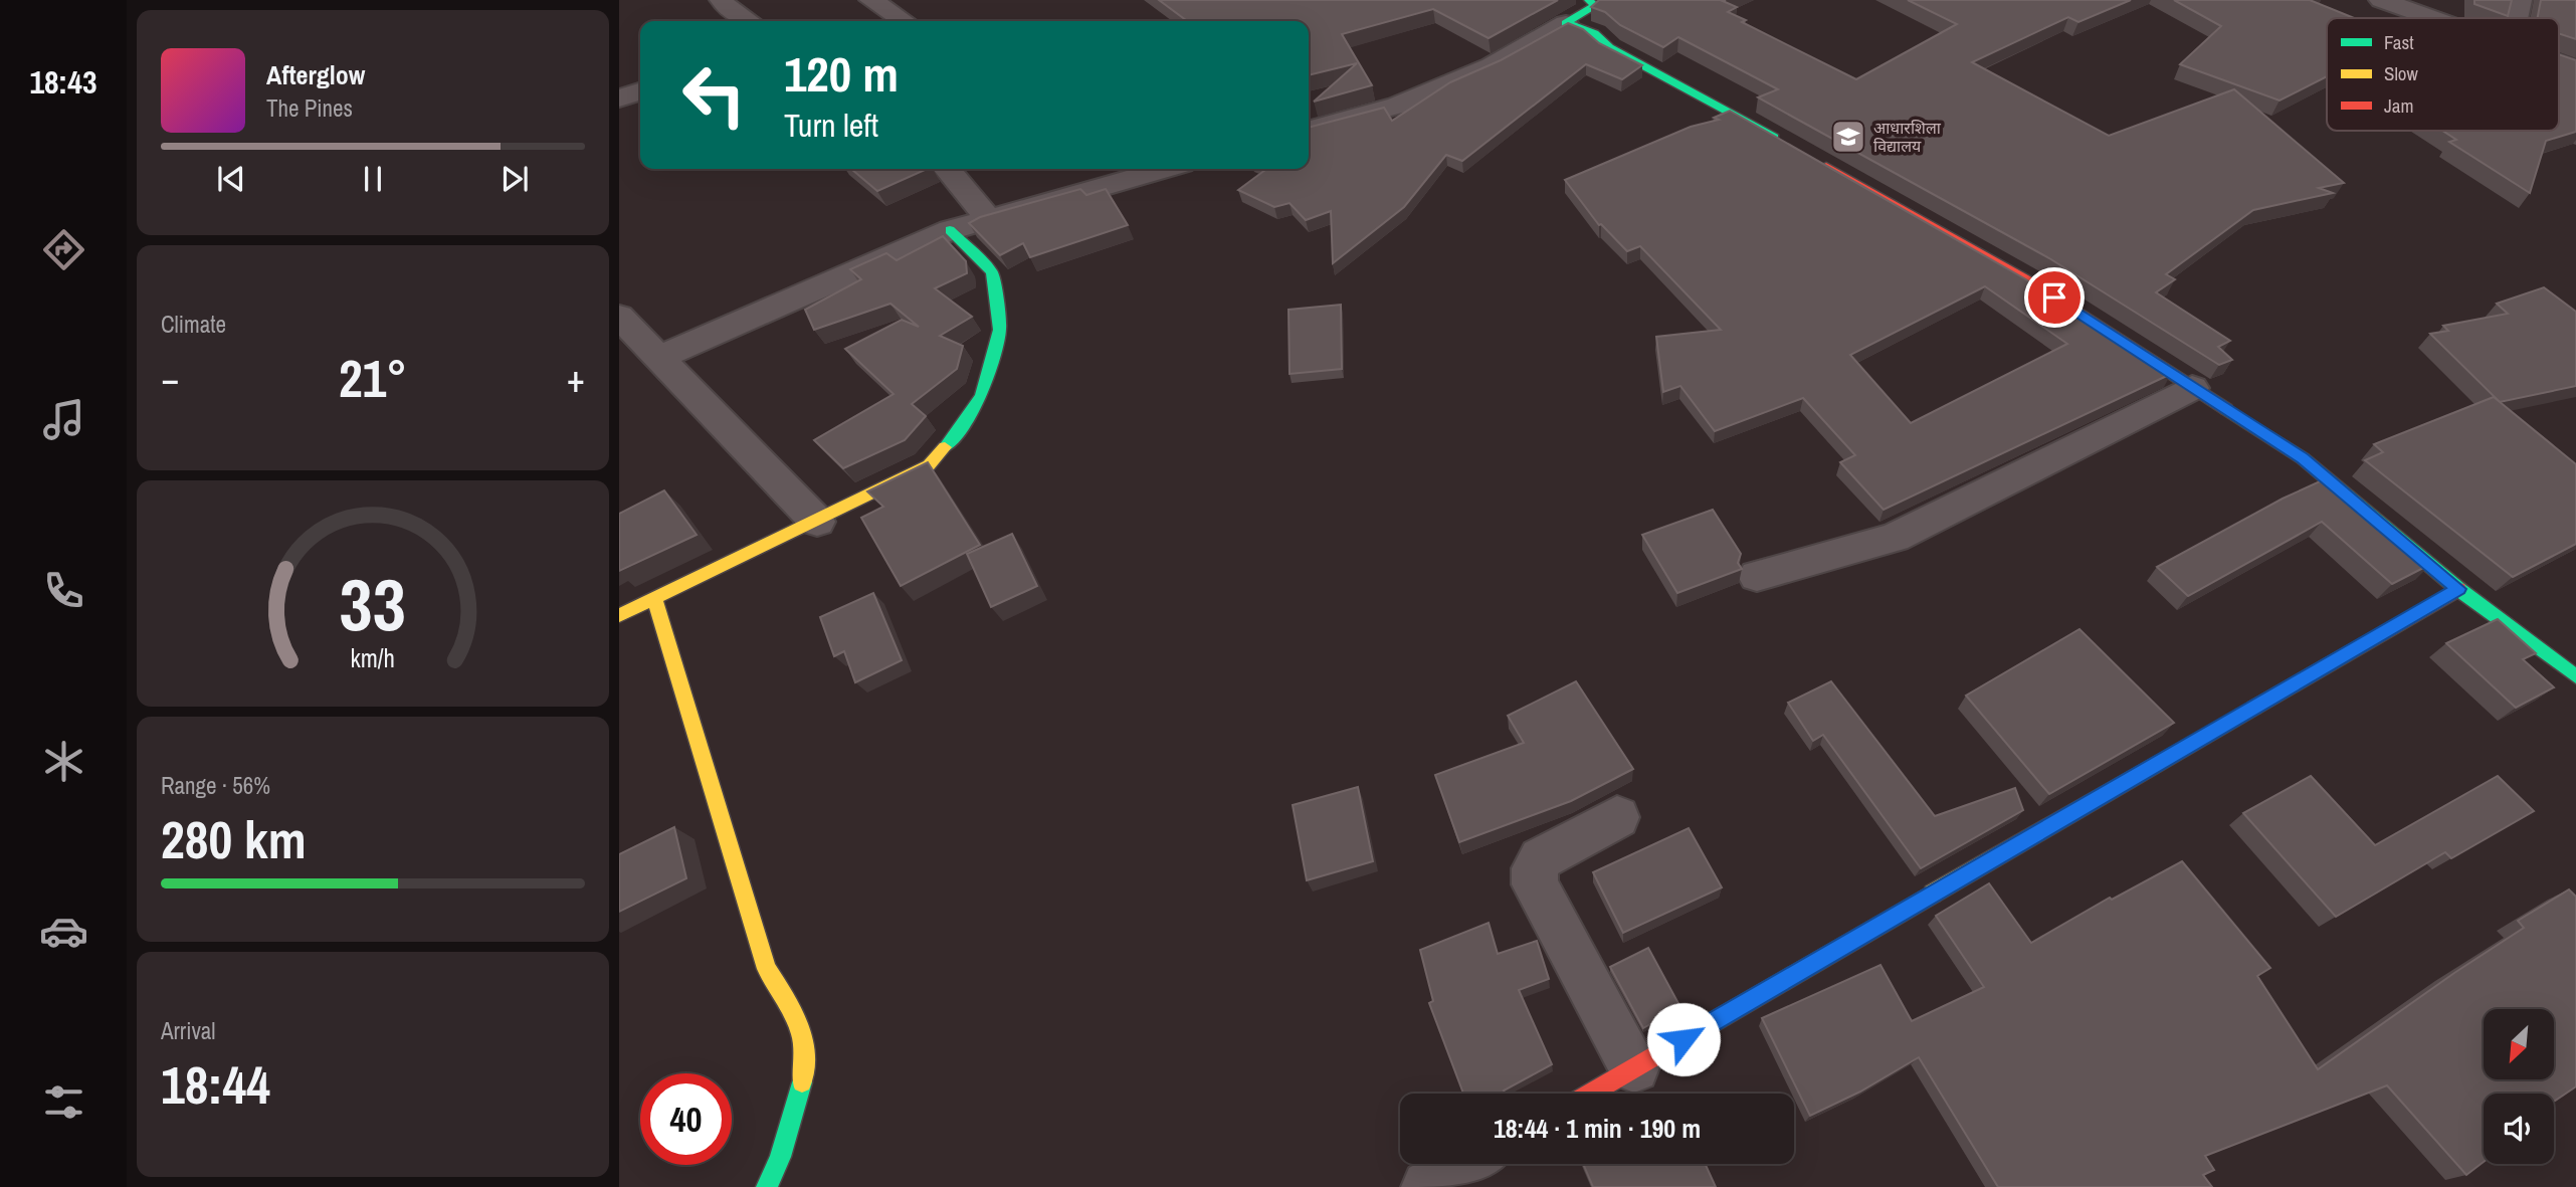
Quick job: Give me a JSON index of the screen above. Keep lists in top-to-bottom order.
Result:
{
  "places": {
    "school or university": ["आधारशिला विद्यालय"]
  },
  "legend": ["Fast", "Slow", "Jam"],
  "north": "bottom left",
  "page": {
    "tabs": "18:43",
    "turn": ["120 m", "Turn left"],
    "song": ["Afterglow", "The Pines"],
    "tile": [
      "Climate",
      ["Range · 56%", "280 km"],
      ["Arrival", "18:44"]
    ],
    "heat": ["−", "21°", "+"],
    "limit": "40",
    "trip": "18:44 · 1 min · 190 m",
    "gauge": ["33", "km/h"]
  }
}
